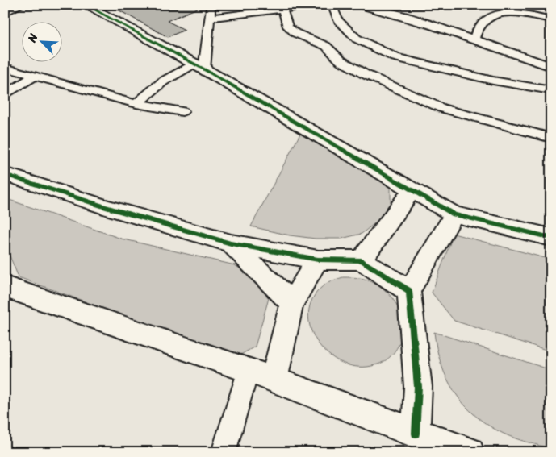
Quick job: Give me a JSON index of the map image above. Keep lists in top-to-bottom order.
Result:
{
  "north": "top left"
}
